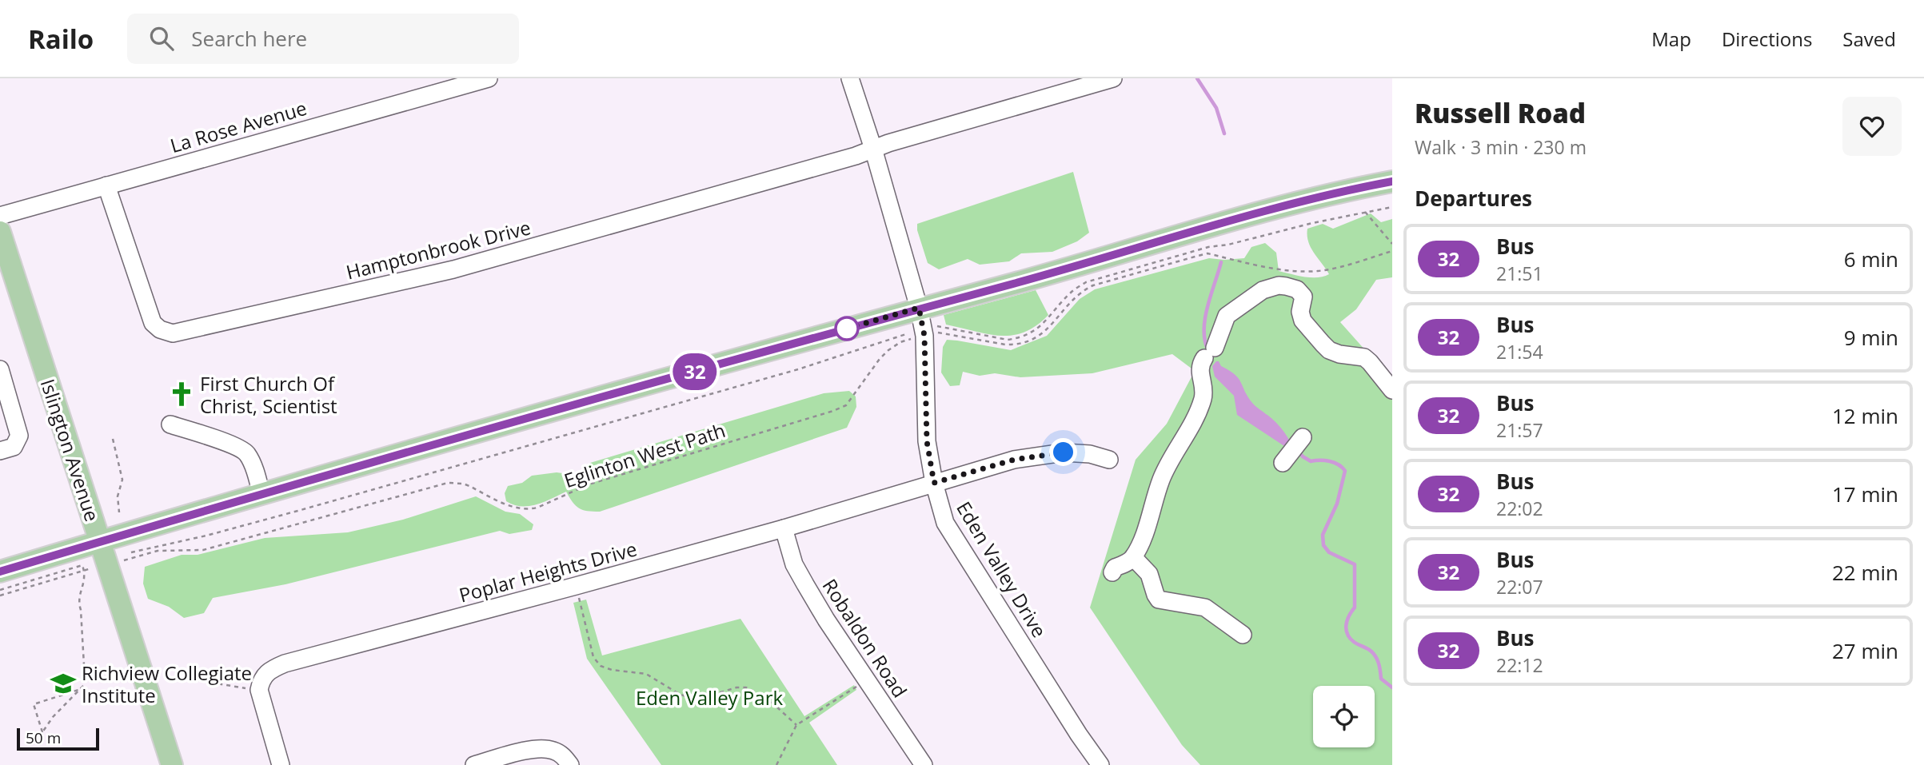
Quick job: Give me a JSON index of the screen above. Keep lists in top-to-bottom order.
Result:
{
  "streets": {
    "main road": ["Islington Avenue"],
    "street": [
      "La Rose Avenue",
      "Hamptonbrook Drive",
      "Eden Valley Drive",
      "Poplar Heights Drive",
      "Robaldon Road"
    ],
    "path": ["Eglinton West Path"]
  },
  "crossings": [
    ["La Rose Avenue", "Hamptonbrook Drive"],
    ["Hamptonbrook Drive", "Eden Valley Drive"],
    ["Eden Valley Drive", "Poplar Heights Drive"],
    ["Poplar Heights Drive", "Robaldon Road"]
  ],
  "parks": ["Eden Valley Park"],
  "places": {
    "church": ["First Church Of Christ, Scientist"],
    "school or university": ["Richview Collegiate Institute"]
  },
  "lines": ["bus line 32"],
  "scale_bar": "50 m",
  "page": {
    "header": "Railo",
    "search": "Search here",
    "nav": ["Map", "Directions", "Saved"],
    "on_map": "32",
    "heading": [
      ["Russell Road", "Walk · 3 min · 230 m"],
      "Departures"
    ],
    "list": [
      {
        "mark": "32",
        "name": "Bus",
        "note": "21:51",
        "value": "6 min"
      },
      {
        "mark": "32",
        "name": "Bus",
        "note": "21:54",
        "value": "9 min"
      },
      {
        "mark": "32",
        "name": "Bus",
        "note": "21:57",
        "value": "12 min"
      },
      {
        "mark": "32",
        "name": "Bus",
        "note": "22:02",
        "value": "17 min"
      },
      {
        "mark": "32",
        "name": "Bus",
        "note": "22:07",
        "value": "22 min"
      },
      {
        "mark": "32",
        "name": "Bus",
        "note": "22:12",
        "value": "27 min"
      }
    ],
    "scale": "50 m"
  }
}
